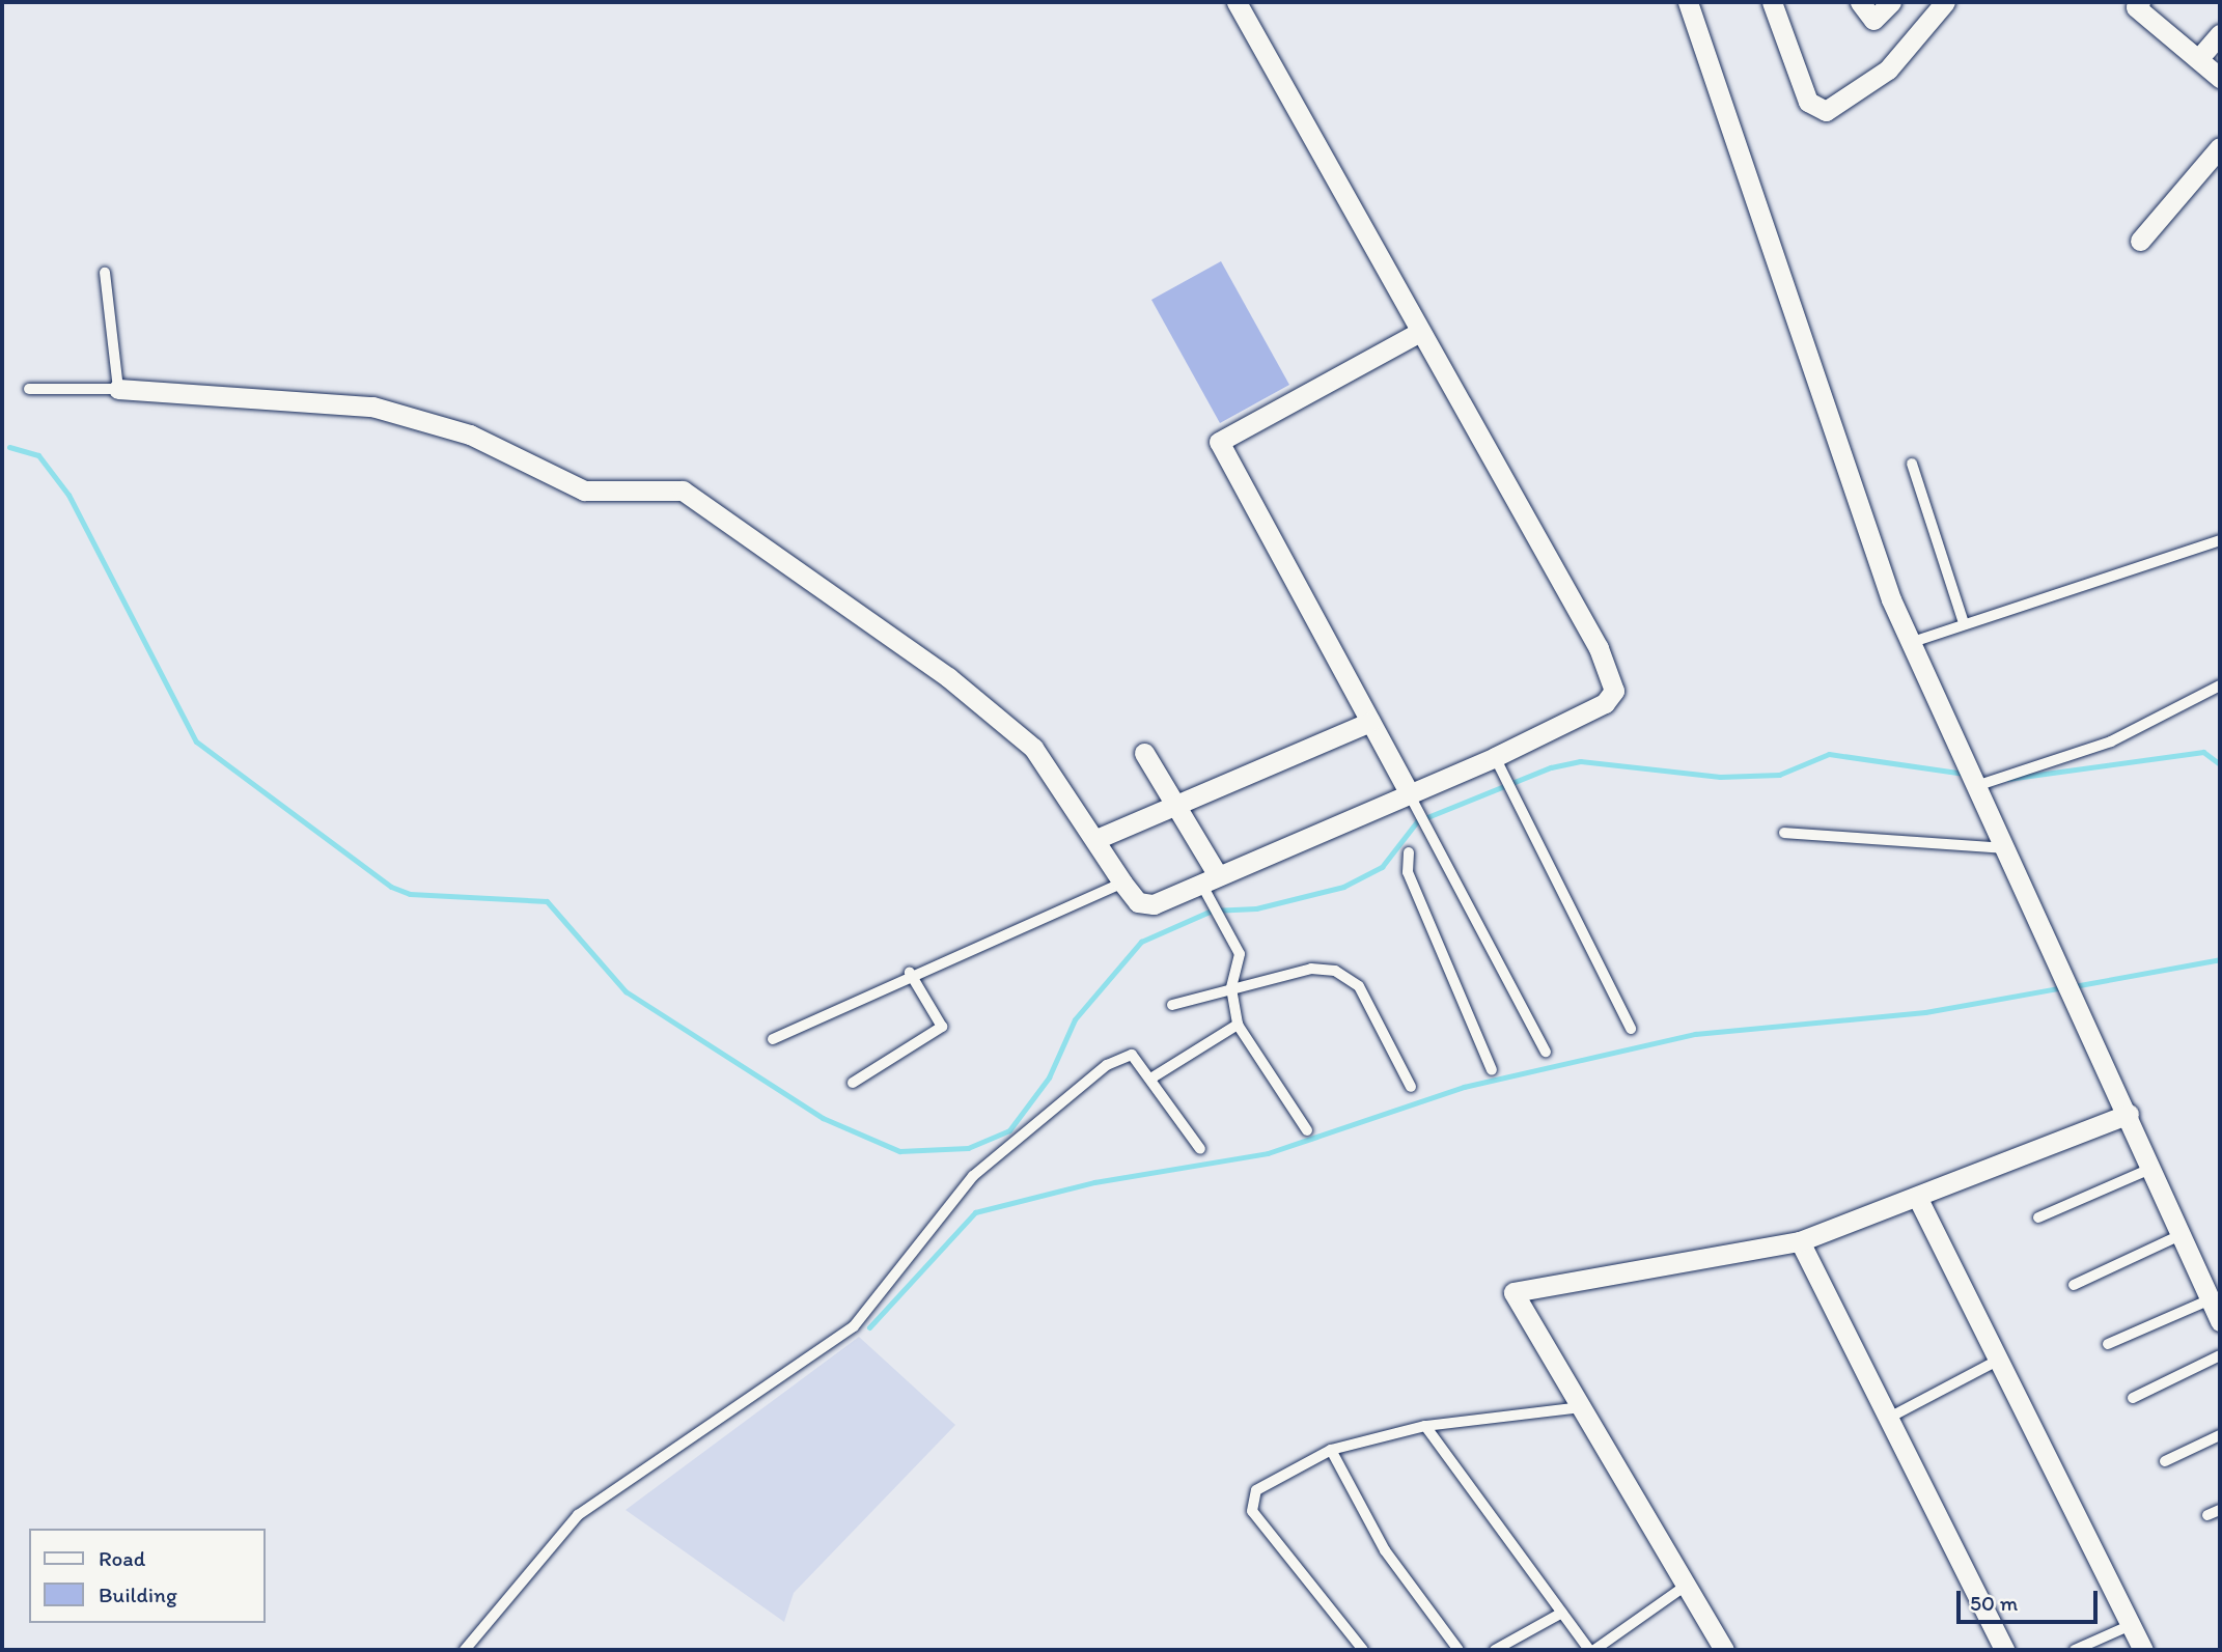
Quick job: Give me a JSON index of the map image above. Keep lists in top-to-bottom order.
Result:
{
  "legend": ["Road", "Building"],
  "scale_bar": "50 m"
}
